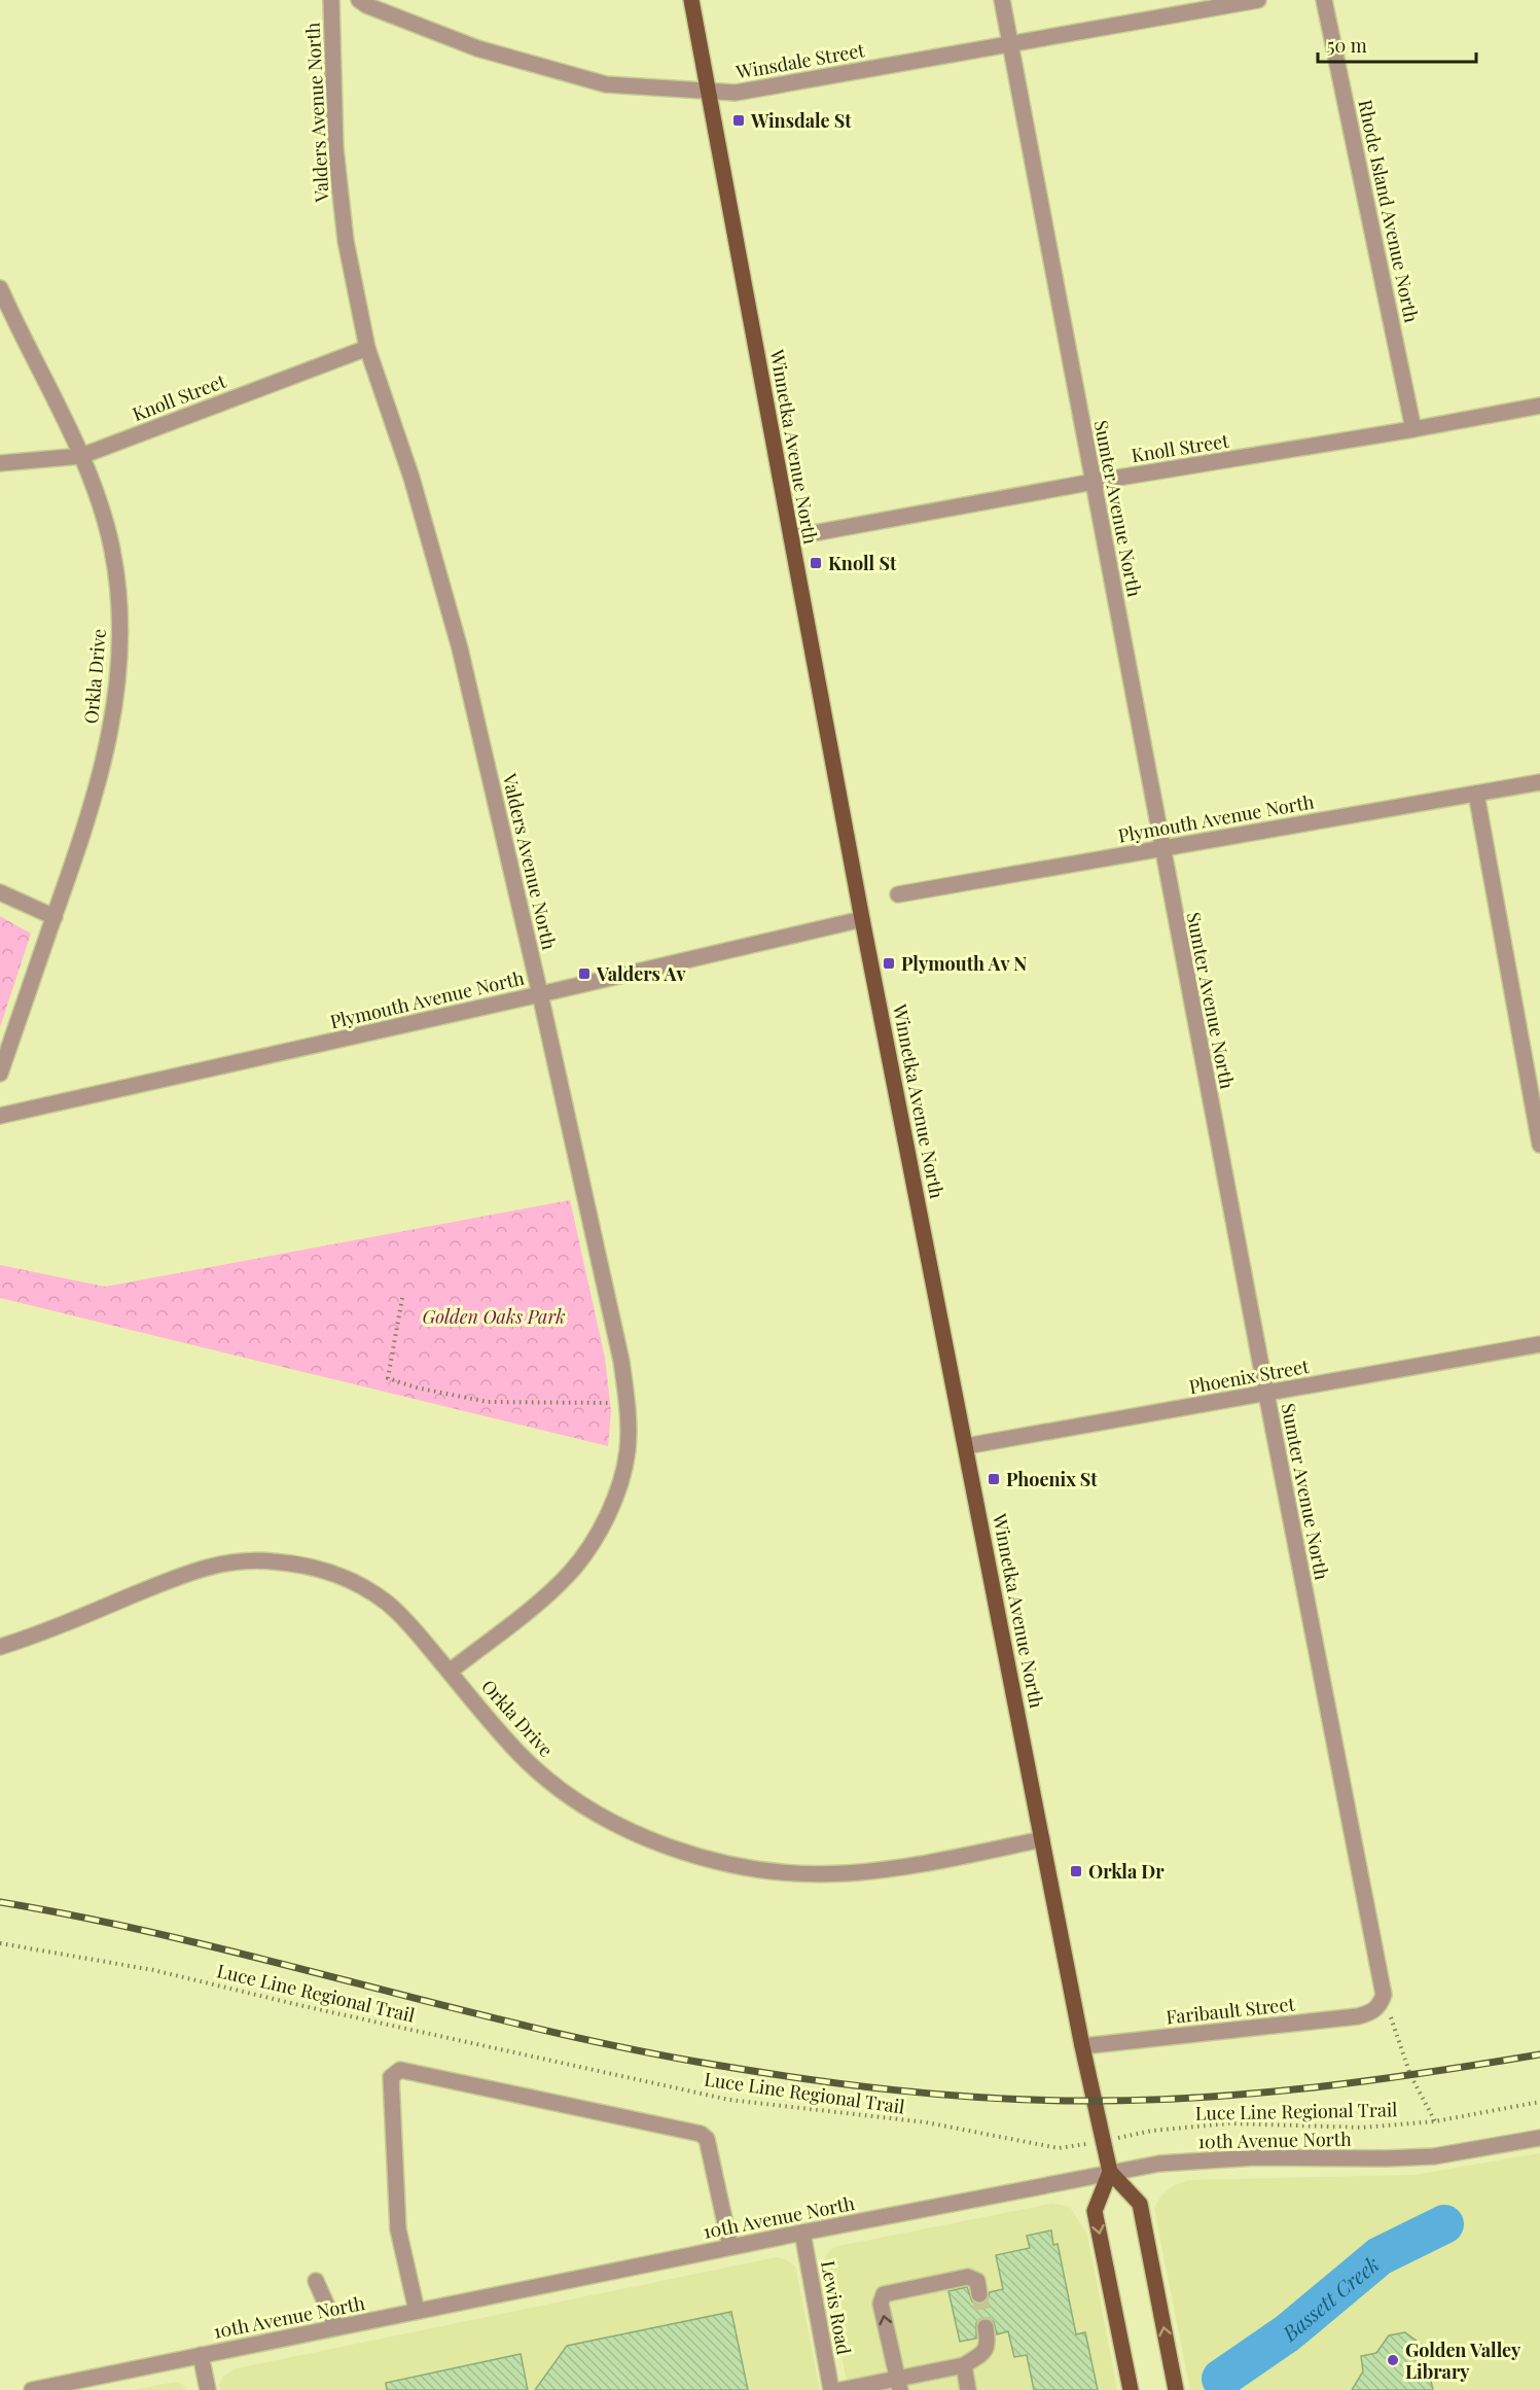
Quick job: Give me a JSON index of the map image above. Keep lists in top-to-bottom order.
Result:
{
  "streets": {
    "main road": ["Winnetka Avenue North"],
    "street": [
      "Winsdale Street",
      "Valders Avenue North",
      "Rhode Island Avenue North",
      "Knoll Street",
      "Sumter Avenue North",
      "Orkla Drive",
      "Plymouth Avenue North",
      "Phoenix Street",
      "Faribault Street",
      "10th Avenue North",
      "Lewis Road"
    ],
    "path": ["Luce Line Regional Trail"]
  },
  "crossings": [
    ["Winsdale Street", "Winnetka Avenue North"],
    ["Winsdale Street", "Sumter Avenue North"],
    ["Valders Avenue North", "Knoll Street"],
    ["Valders Avenue North", "Orkla Drive"],
    ["Valders Avenue North", "Plymouth Avenue North"],
    ["Rhode Island Avenue North", "Knoll Street"],
    ["Knoll Street", "Winnetka Avenue North"],
    ["Knoll Street", "Sumter Avenue North"],
    ["Knoll Street", "Orkla Drive"],
    ["Winnetka Avenue North", "Orkla Drive"],
    ["Winnetka Avenue North", "Plymouth Avenue North"],
    ["Winnetka Avenue North", "Phoenix Street"],
    ["Winnetka Avenue North", "Luce Line Regional Trail"],
    ["Winnetka Avenue North", "Faribault Street"],
    ["Winnetka Avenue North", "10th Avenue North"],
    ["Sumter Avenue North", "Plymouth Avenue North"],
    ["Sumter Avenue North", "Phoenix Street"],
    ["Sumter Avenue North", "Faribault Street"],
    ["10th Avenue North", "Lewis Road"]
  ],
  "water": ["Bassett Creek"],
  "parks": ["Golden Oaks Park"],
  "places": {
    "transit": [
      "Winsdale St",
      "Knoll St",
      "Plymouth Av N",
      "Valders Av",
      "Phoenix St",
      "Orkla Dr"
    ],
    "other": ["Golden Valley Library"]
  },
  "scale_bar": "50 m"
}
